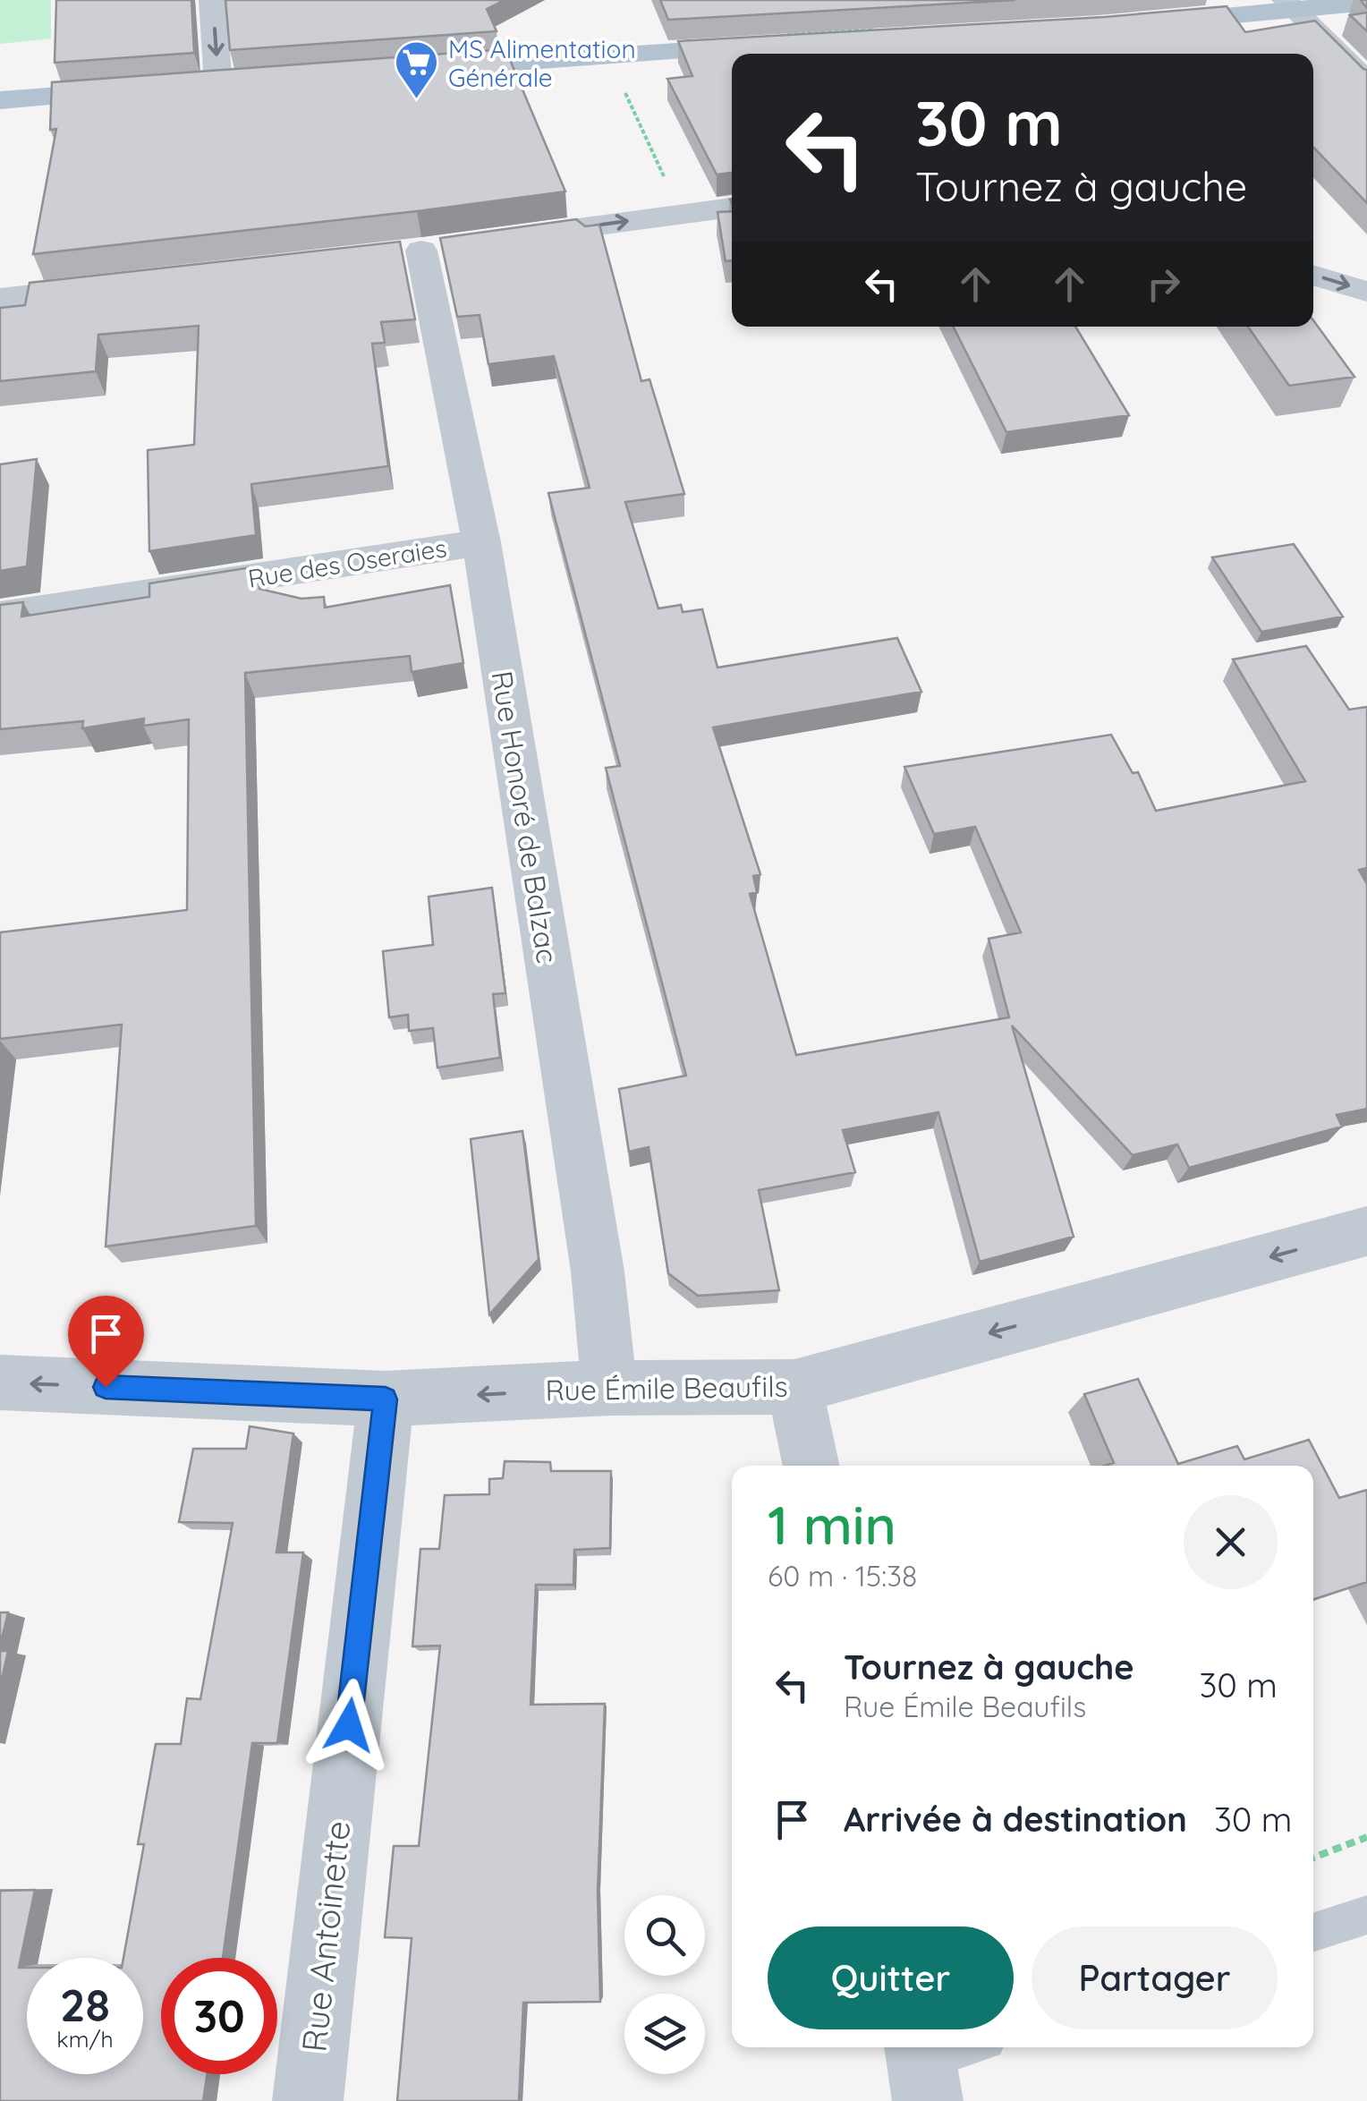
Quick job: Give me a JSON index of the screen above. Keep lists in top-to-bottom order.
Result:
{
  "streets": {
    "street": [
      "Rue des Oseraies",
      "Rue Honoré de Balzac",
      "Rue Émile Beaufils",
      "Rue Antoinette"
    ]
  },
  "crossings": [
    ["Rue des Oseraies", "Rue Honoré de Balzac"],
    ["Rue Honoré de Balzac", "Rue Émile Beaufils"],
    ["Rue Émile Beaufils", "Rue Antoinette"]
  ],
  "one_way": ["Rue Émile Beaufils"],
  "places": {
    "supermarket": ["MS Alimentation Générale"]
  },
  "page": {
    "turn": ["30 m", "Tournez à gauche"],
    "heading": ["1 min", "60 m · 15:38"],
    "list": [
      {
        "name": "Tournez à gauche",
        "note": "Rue Émile Beaufils",
        "value": "30 m"
      },
      {
        "name": "Arrivée à destination",
        "value": "30 m"
      }
    ],
    "buttons": ["Quitter", "Partager"],
    "speed": "28 km/h",
    "limit": "30"
  }
}
